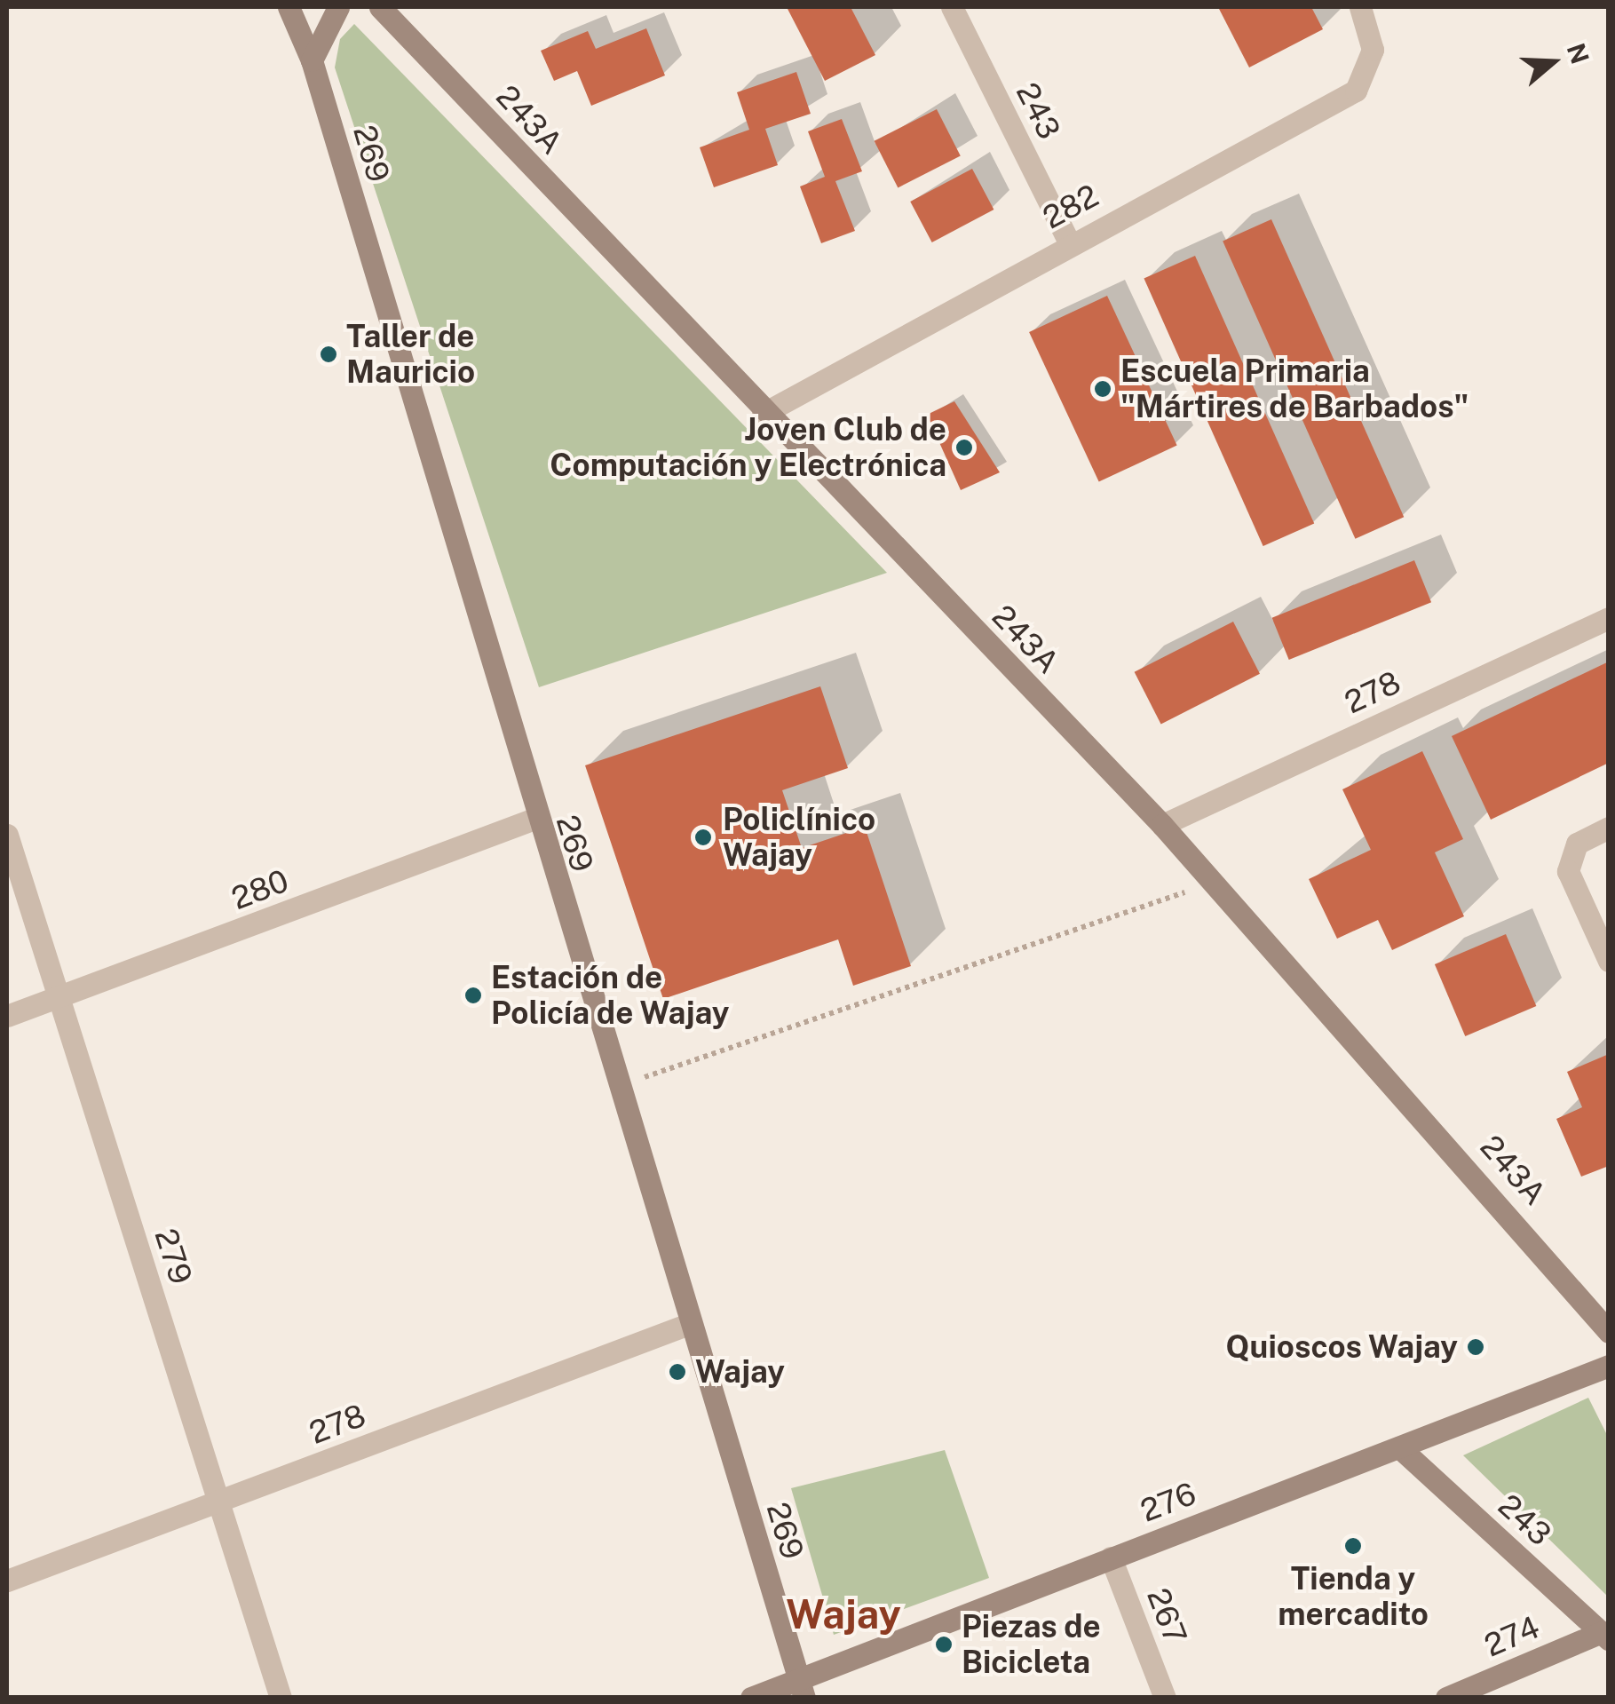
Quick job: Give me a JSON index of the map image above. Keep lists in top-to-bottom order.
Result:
{
  "streets": {
    "main road": [
      "243",
      "243A",
      "269",
      "276",
      "274"
    ],
    "street": [
      "282",
      "278",
      "280",
      "279",
      "267"
    ]
  },
  "crossings": [
    ["243", "282"],
    ["243", "276"],
    ["243", "274"],
    ["243A", "282"],
    ["243A", "278"],
    ["269", "278"],
    ["269", "280"],
    ["269", "276"],
    ["278", "279"],
    ["280", "279"],
    ["276", "267"]
  ],
  "districts": ["Wajay"],
  "places": [
    "Taller de Mauricio",
    "Escuela Primaria \"Mártires de Barbados\"",
    "Joven Club de Computación y Electrónica",
    "Policlínico Wajay",
    "Estación de Policía de Wajay",
    "Quioscos Wajay",
    "Wajay",
    "Tienda y mercadito",
    "Piezas de Bicicleta"
  ],
  "north": "right"
}
